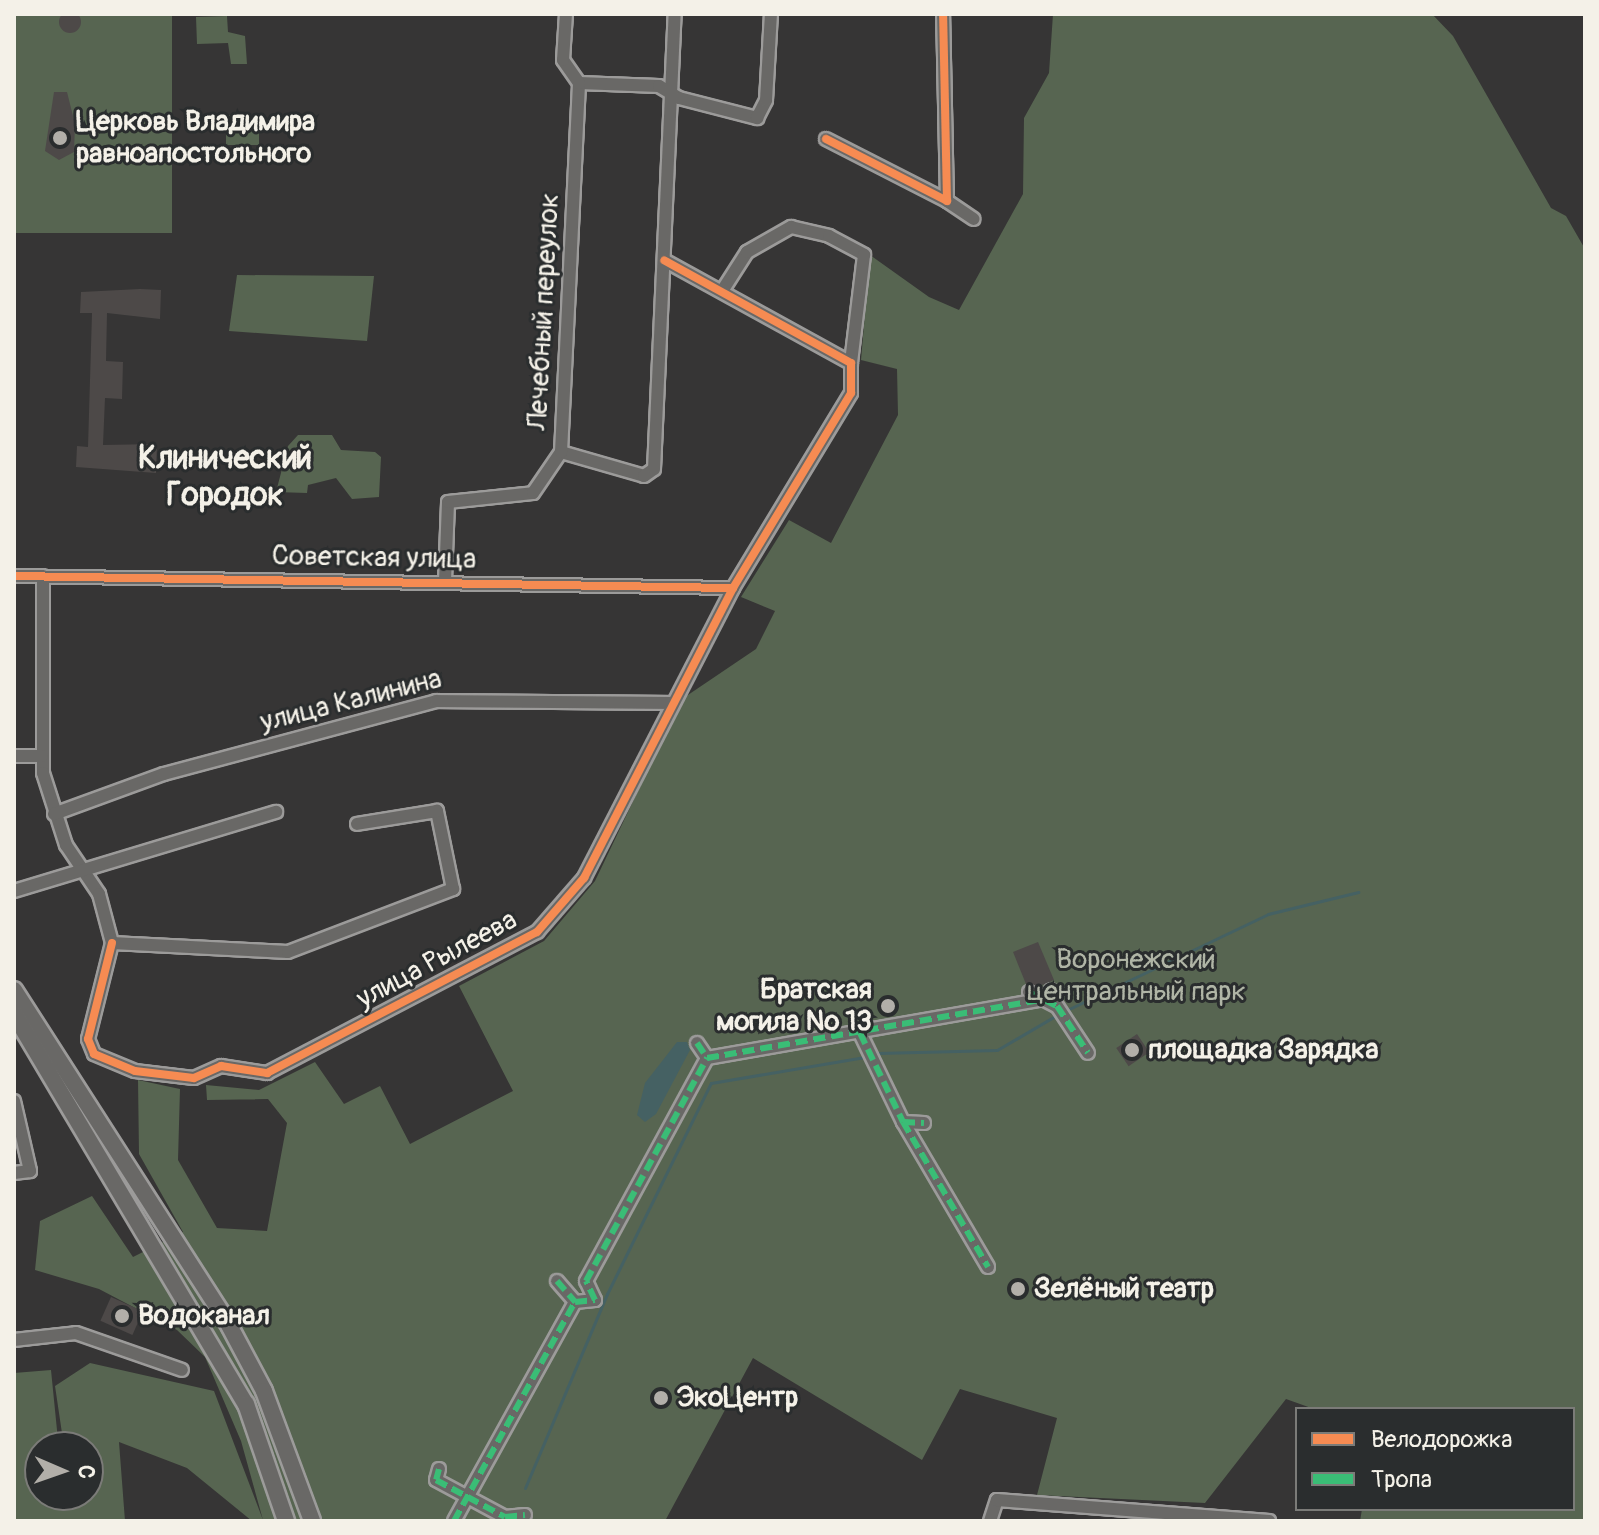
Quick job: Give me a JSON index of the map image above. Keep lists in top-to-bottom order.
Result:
{
  "streets": {
    "street": [
      "Лечебный переулок",
      "Советская улица",
      "улица Калинина",
      "улица Рылеева"
    ]
  },
  "crossings": [
    ["Лечебный переулок", "Советская улица"],
    ["Советская улица", "улица Рылеева"],
    ["улица Калинина", "улица Рылеева"]
  ],
  "districts": ["Клинический Городок"],
  "parks": ["Воронежский центральный парк"],
  "places": [
    "Церковь Владимира равноапостольного",
    "Братская могила № 13",
    "площадка Зарядка",
    "Зелёный театр",
    "Водоканал",
    "ЭкоЦентр"
  ],
  "legend": ["Велодорожка", "Тропа"],
  "north": "right"
}
